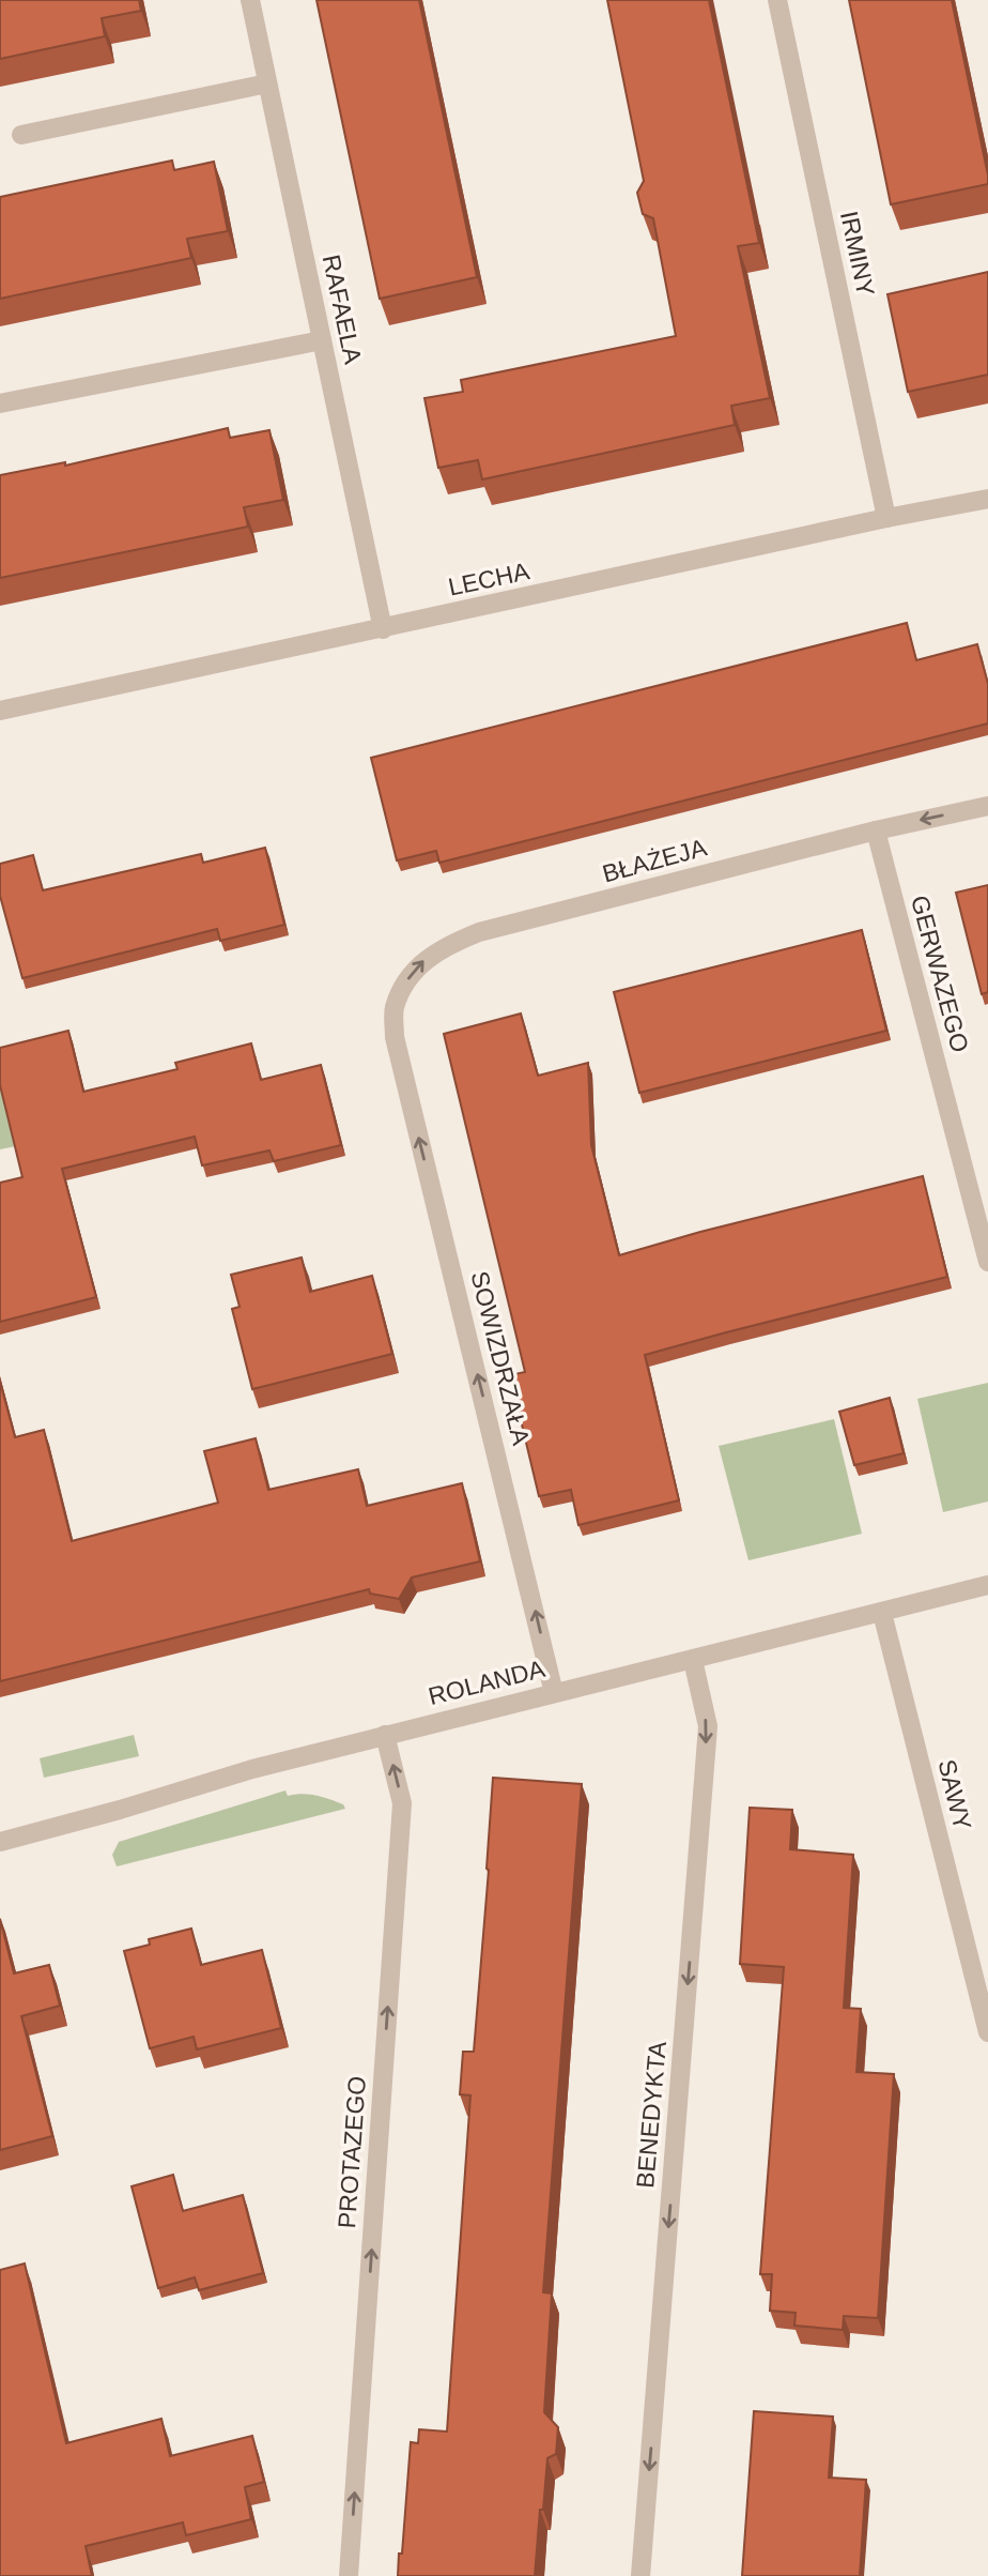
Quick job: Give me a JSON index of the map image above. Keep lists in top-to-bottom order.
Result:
{
  "streets": {
    "street": [
      "IRMINY",
      "RAFAELA",
      "LECHA",
      "BŁAŻEJA",
      "GERWAZEGO",
      "SOWIZDRZAŁA",
      "ROLANDA",
      "SAWY",
      "BENEDYKTA",
      "PROTAZEGO"
    ]
  },
  "crossings": [
    ["IRMINY", "LECHA"],
    ["RAFAELA", "LECHA"],
    ["BŁAŻEJA", "GERWAZEGO"],
    ["BŁAŻEJA", "SOWIZDRZAŁA"],
    ["SOWIZDRZAŁA", "ROLANDA"],
    ["ROLANDA", "SAWY"],
    ["ROLANDA", "BENEDYKTA"],
    ["ROLANDA", "PROTAZEGO"]
  ],
  "one_way": ["SOWIZDRZAŁA", "BENEDYKTA", "PROTAZEGO"]
}
